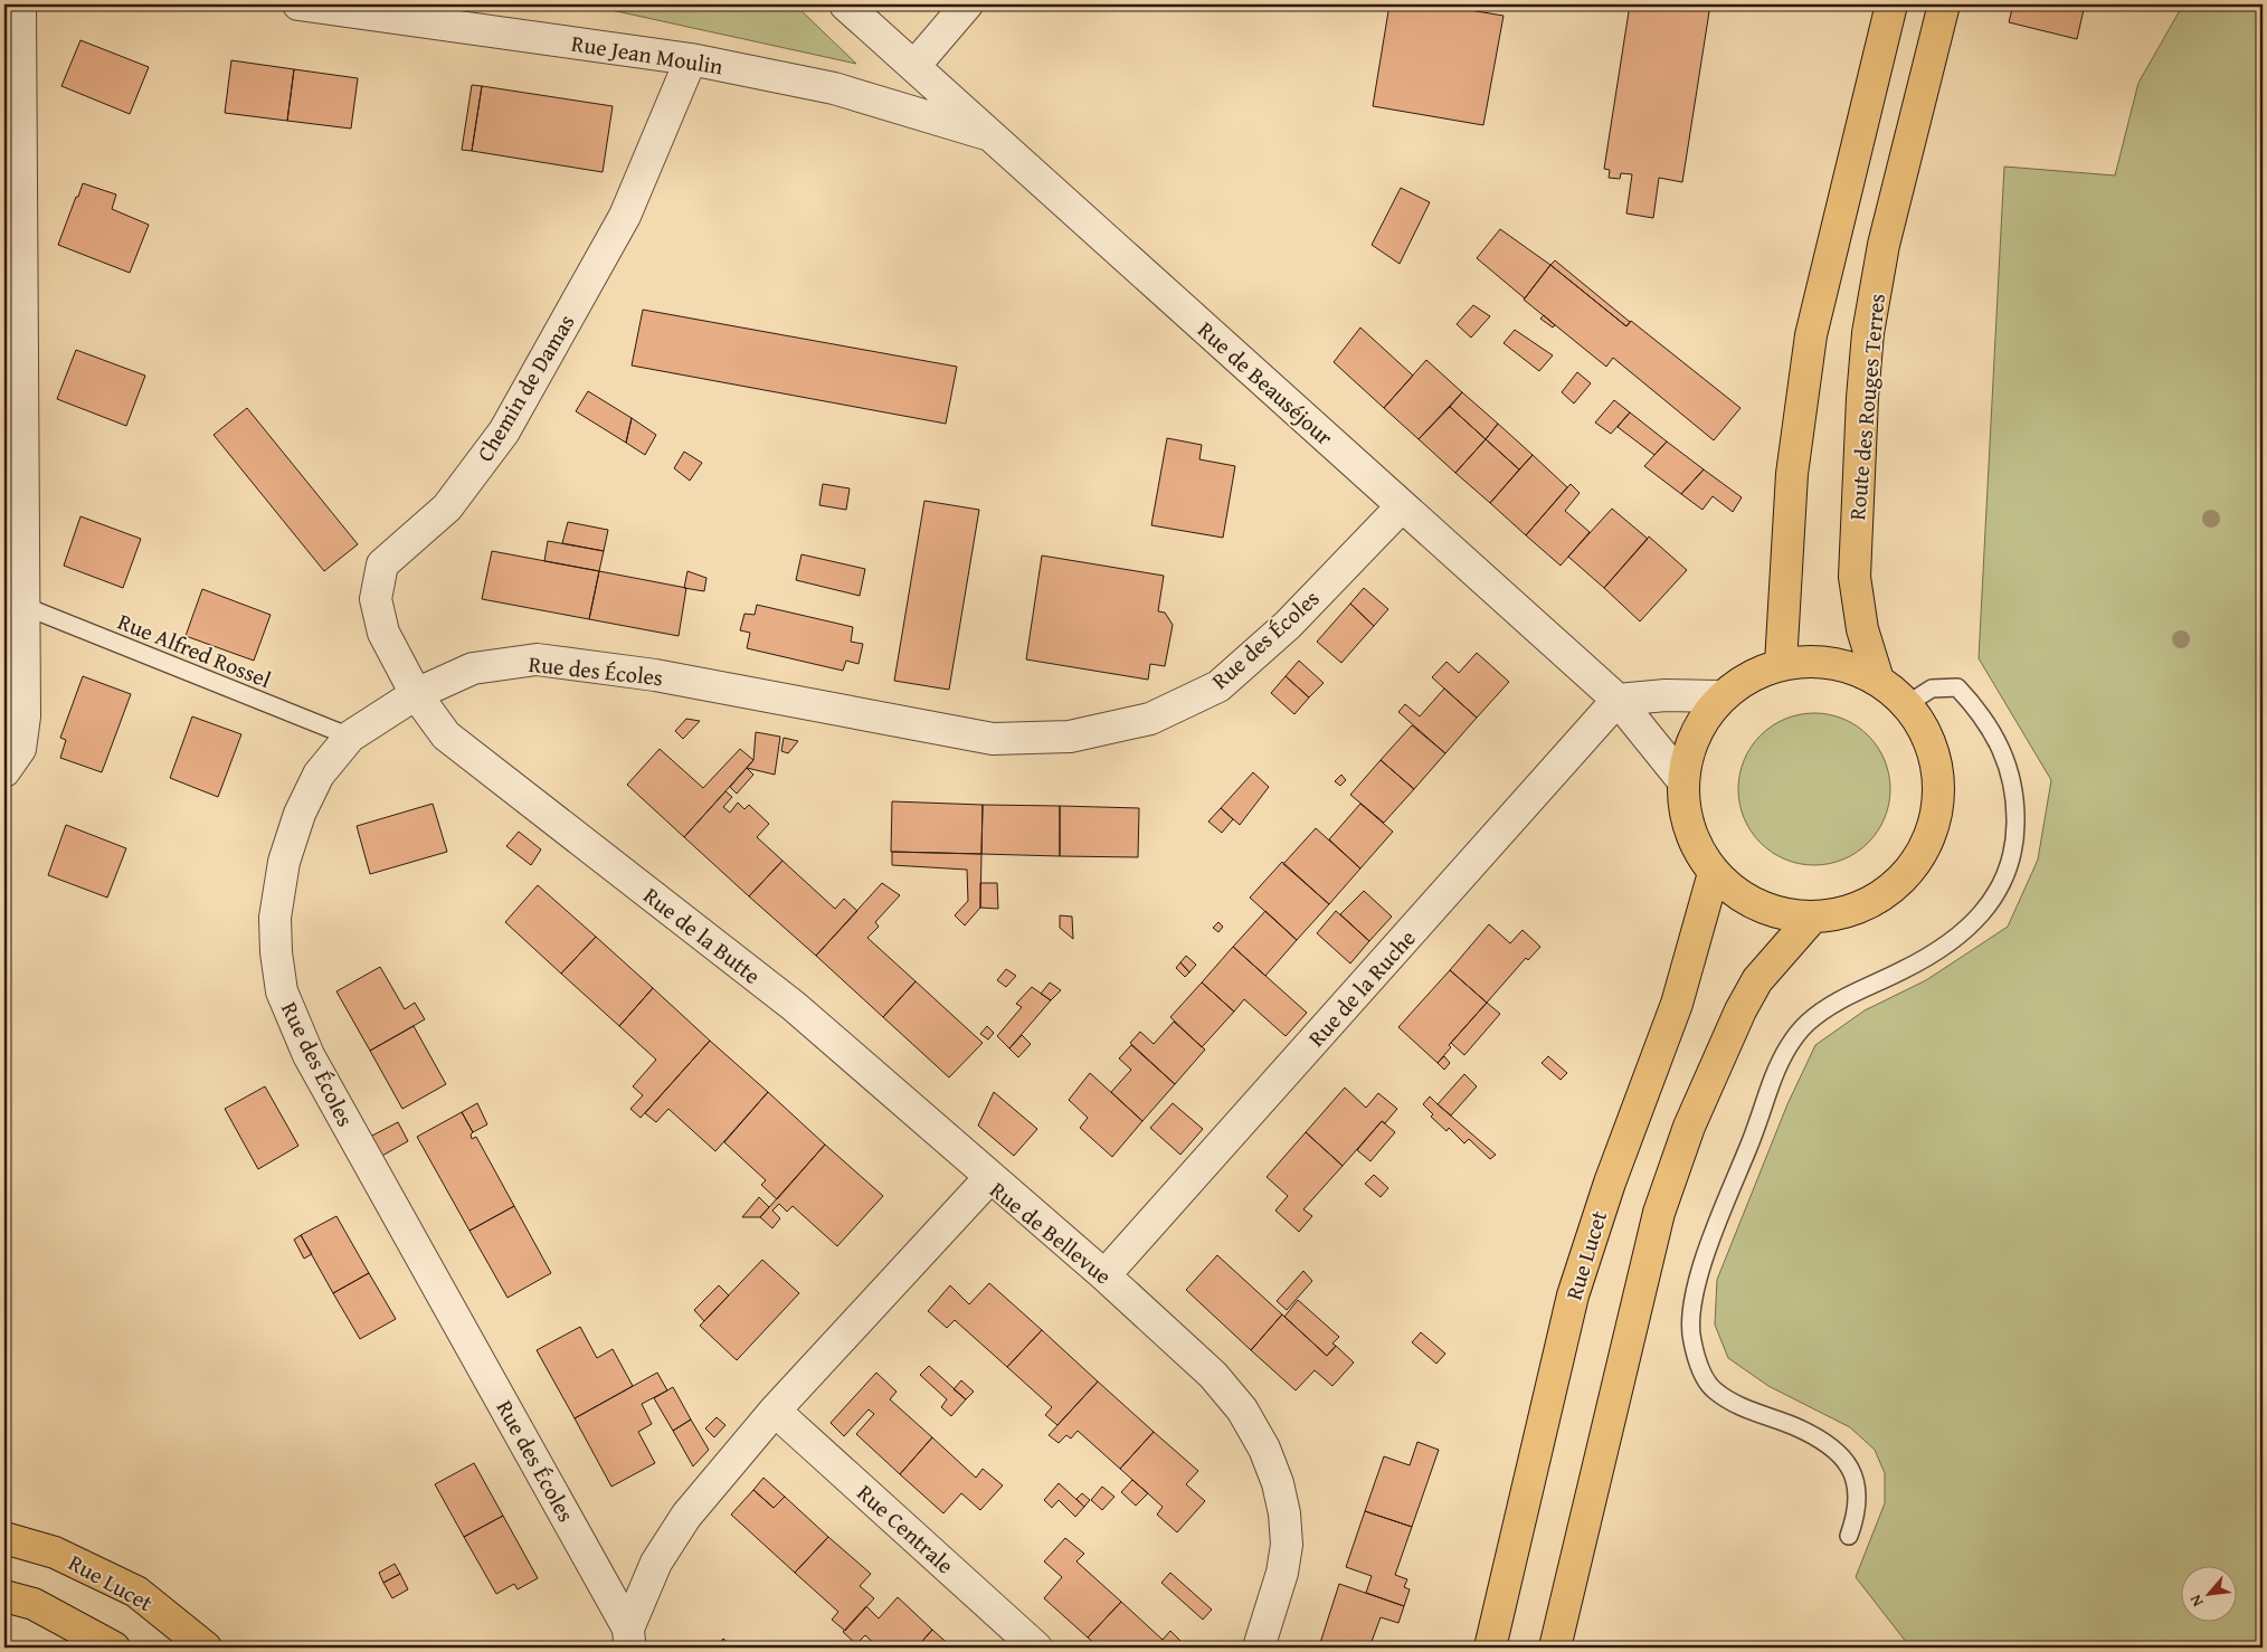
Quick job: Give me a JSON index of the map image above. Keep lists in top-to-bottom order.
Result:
{
  "streets": {
    "main road": ["Route des Rouges Terres", "Rue Lucet"],
    "street": [
      "Rue Jean Moulin",
      "Rue de Beauséjour",
      "Chemin de Damas",
      "Rue des Écoles",
      "Rue de la Butte",
      "Rue de la Ruche",
      "Rue de Bellevue",
      "Rue Centrale"
    ],
    "lane": ["Rue Alfred Rossel"]
  },
  "crossings": [
    ["Rue Jean Moulin", "Rue de Beauséjour"],
    ["Rue Jean Moulin", "Chemin de Damas"],
    ["Rue de Beauséjour", "Rue des Écoles"],
    ["Rue de Beauséjour", "Rue de la Ruche"],
    ["Chemin de Damas", "Rue des Écoles"],
    ["Chemin de Damas", "Rue de la Butte"],
    ["Rue des Écoles", "Rue Alfred Rossel"],
    ["Rue des Écoles", "Rue de la Butte"],
    ["Rue des Écoles", "Rue de Bellevue"],
    ["Rue de la Butte", "Rue de Bellevue"],
    ["Rue de la Ruche", "Rue de Bellevue"],
    ["Rue de Bellevue", "Rue Centrale"]
  ],
  "north": "bottom left"
}
